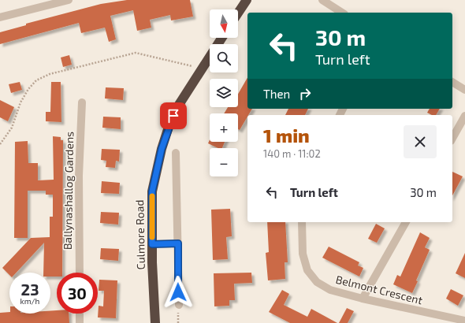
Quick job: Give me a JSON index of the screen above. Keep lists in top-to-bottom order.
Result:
{
  "streets": {
    "highway": ["Culmore Road"],
    "street": ["Ballynashallog Gardens", "Belmont Crescent"]
  },
  "north": "bottom",
  "page": {
    "map_buttons": ["+", "−"],
    "turn": ["30 m", "Turn left"],
    "then": "Then",
    "heading": ["1 min", "140 m · 11:02"],
    "list": [
      {
        "name": "Turn left",
        "value": "30 m"
      }
    ],
    "speed": "23 km/h",
    "limit": "30"
  }
}
